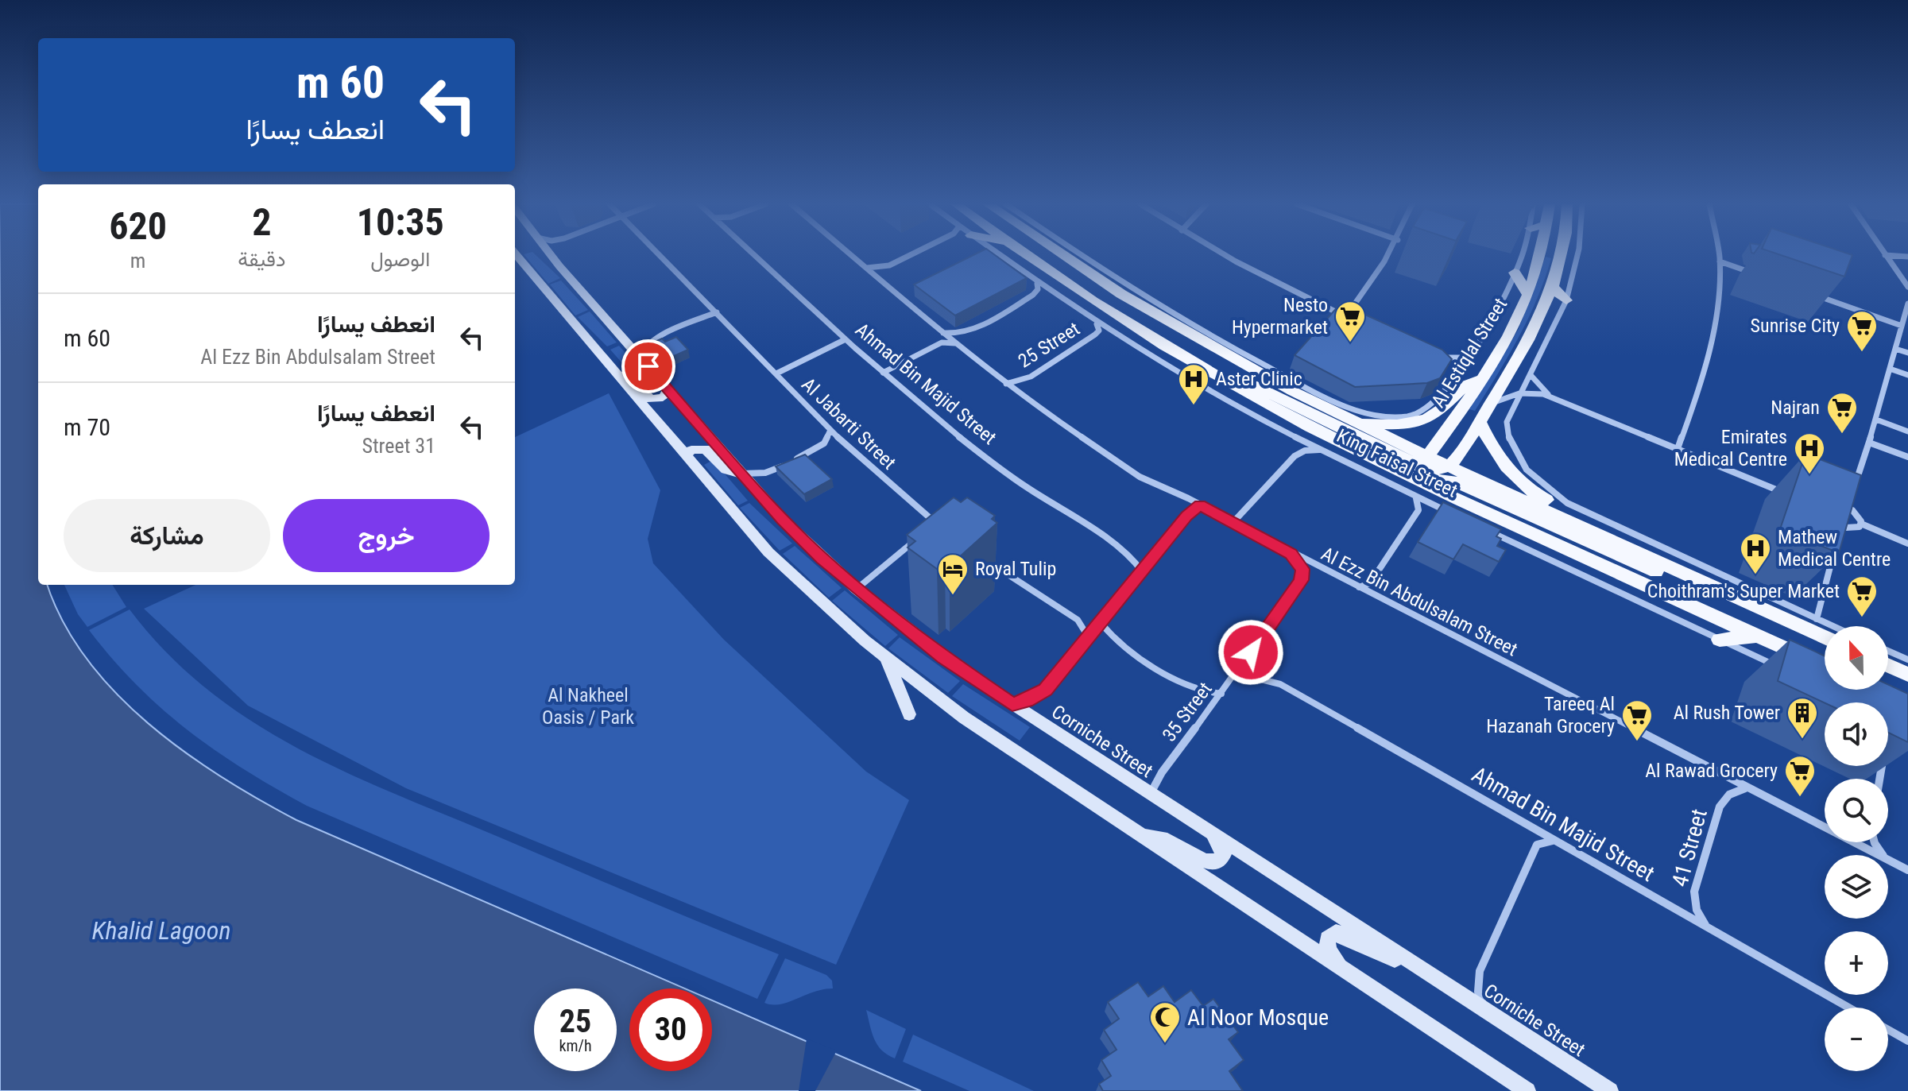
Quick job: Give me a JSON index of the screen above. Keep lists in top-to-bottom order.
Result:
{
  "streets": {
    "main road": ["Al Estiqlal Street", "King Faisal Street", "Corniche Street"],
    "street": [
      "25 Street",
      "Ahmad Bin Majid Street",
      "Al Jabarti Street",
      "Al Ezz Bin Abdulsalam Street",
      "35 Street",
      "41 Street"
    ]
  },
  "crossings": [
    ["25 Street", "King Faisal Street"],
    ["25 Street", "Al Ezz Bin Abdulsalam Street"],
    ["Al Estiqlal Street", "King Faisal Street"],
    ["Ahmad Bin Majid Street", "35 Street"],
    ["Ahmad Bin Majid Street", "41 Street"],
    ["Al Ezz Bin Abdulsalam Street", "35 Street"],
    ["Al Ezz Bin Abdulsalam Street", "41 Street"],
    ["35 Street", "Corniche Street"]
  ],
  "water": ["Khalid Lagoon"],
  "parks": ["Al Nakheel Oasis / Park"],
  "places": {
    "supermarket": [
      "Nesto Hypermarket",
      "Sunrise City",
      "Najran",
      "Choithram's Super Market",
      "Tareeq Al Hazanah Grocery",
      "Al Rawad Grocery"
    ],
    "hospital": ["Aster Clinic", "Emirates Medical Centre", "Mathew Medical Centre"],
    "hotel": ["Royal Tulip"],
    "building": ["Al Rush Tower"],
    "mosque": ["Al Noor Mosque"]
  },
  "north": "top",
  "page": {
    "turn": ["60 m", "انعطف يسارًا"],
    "eta": [
      "10:35",
      "الوصول",
      "2",
      "دقيقة",
      "620",
      "m"
    ],
    "list": [
      {
        "name": "انعطف يسارًا",
        "note": "Al Ezz Bin Abdulsalam Street",
        "value": "60 m"
      },
      {
        "name": "انعطف يسارًا",
        "note": "31 Street",
        "value": "70 m"
      }
    ],
    "buttons": ["خروج", "مشاركة"],
    "map_buttons": ["+", "−"],
    "speed": "25 km/h",
    "limit": "30"
  }
}
